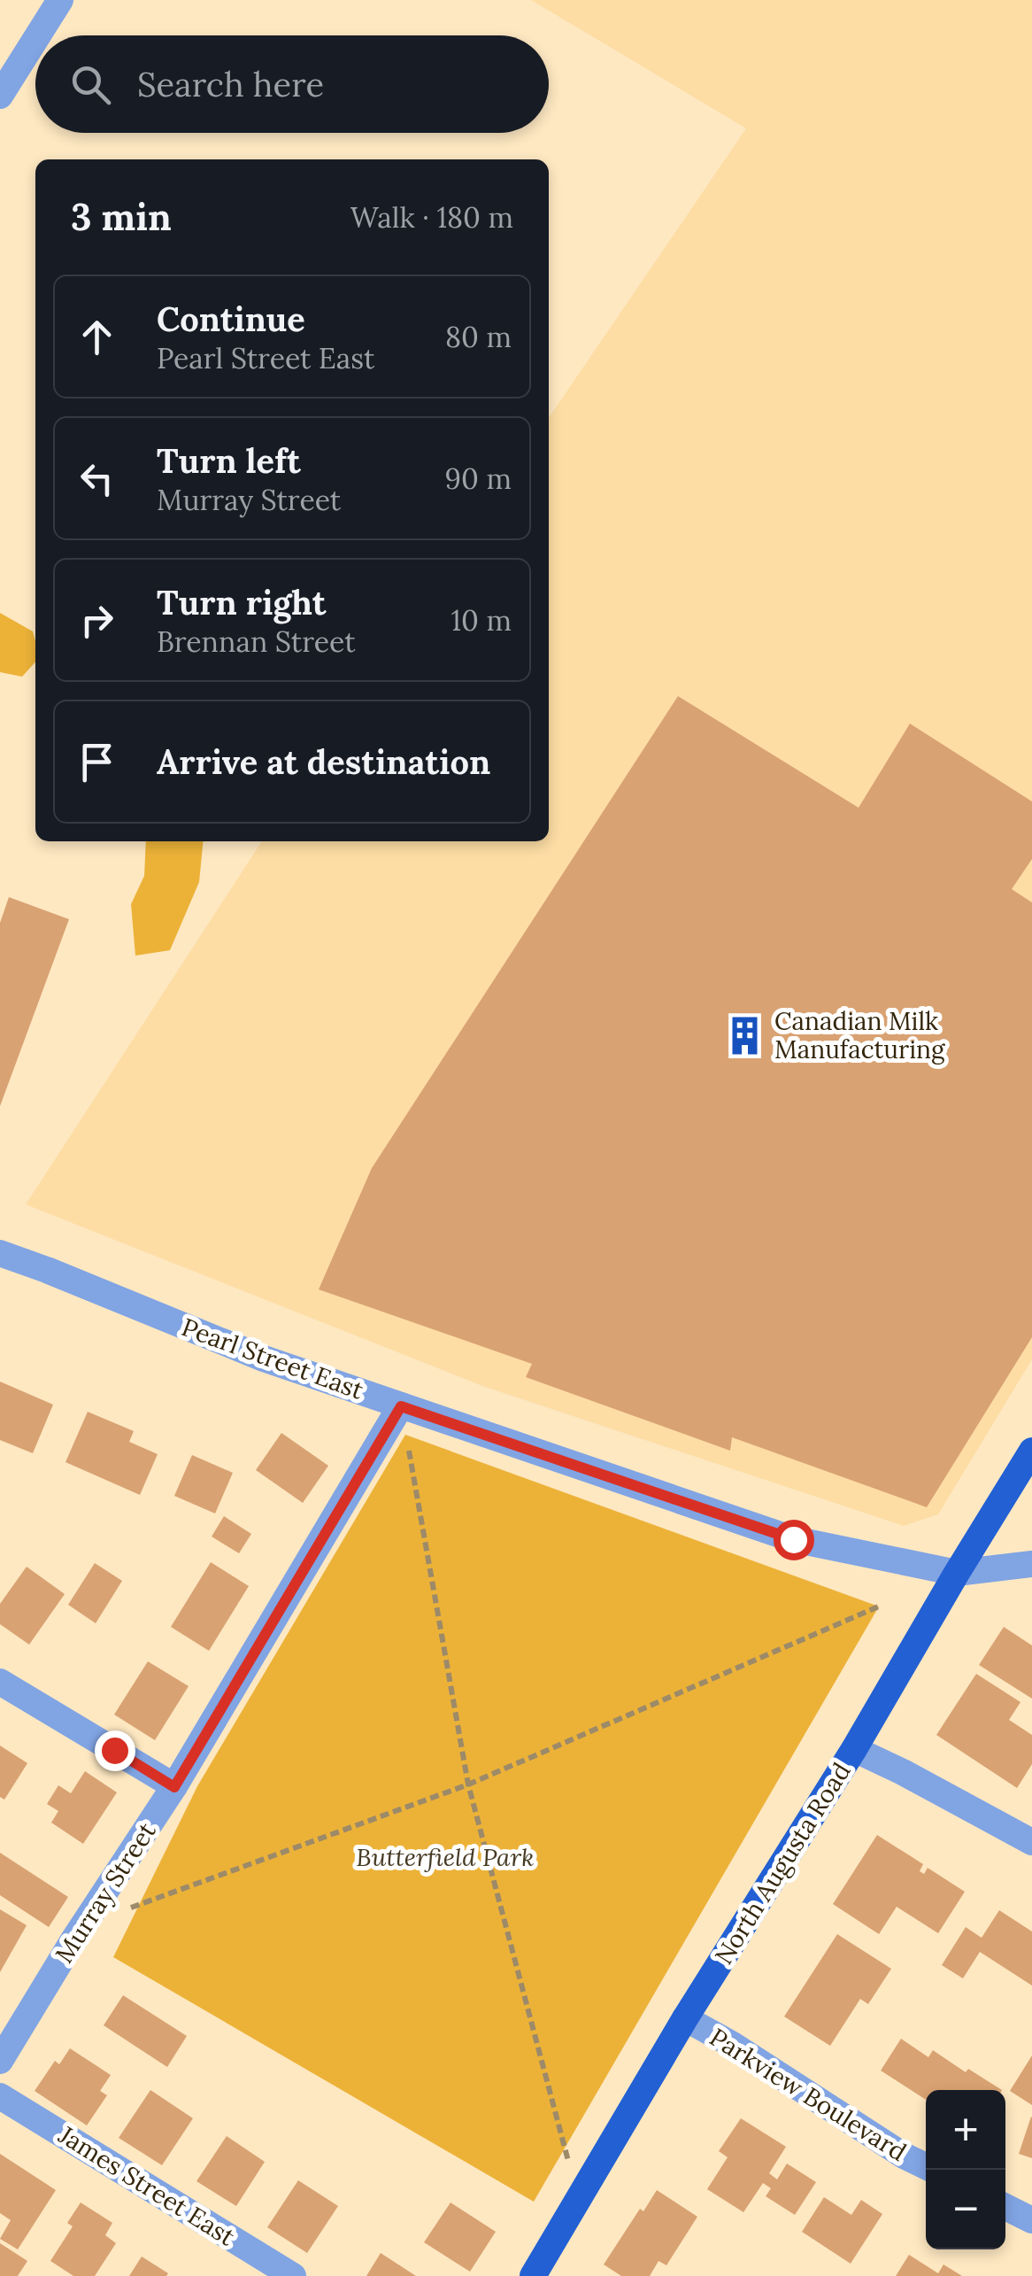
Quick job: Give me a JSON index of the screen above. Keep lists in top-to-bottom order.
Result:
{
  "streets": {
    "main road": ["North Augusta Road"],
    "street": [
      "Pearl Street East",
      "Murray Street",
      "Parkview Boulevard",
      "James Street East"
    ]
  },
  "crossings": [
    ["Pearl Street East", "North Augusta Road"],
    ["Pearl Street East", "Murray Street"],
    ["North Augusta Road", "Parkview Boulevard"]
  ],
  "parks": ["Butterfield Park"],
  "places": {
    "building": ["Canadian Milk Manufacturing"]
  },
  "page": {
    "search": "Search here",
    "heading": ["3 min", "Walk · 180 m"],
    "list": [
      ["Continue", "Pearl Street East", "80 m"],
      ["Turn left", "Murray Street", "90 m"],
      ["Turn right", "Brennan Street", "10 m"],
      "Arrive at destination"
    ],
    "map_buttons": ["+", "−"]
  }
}
